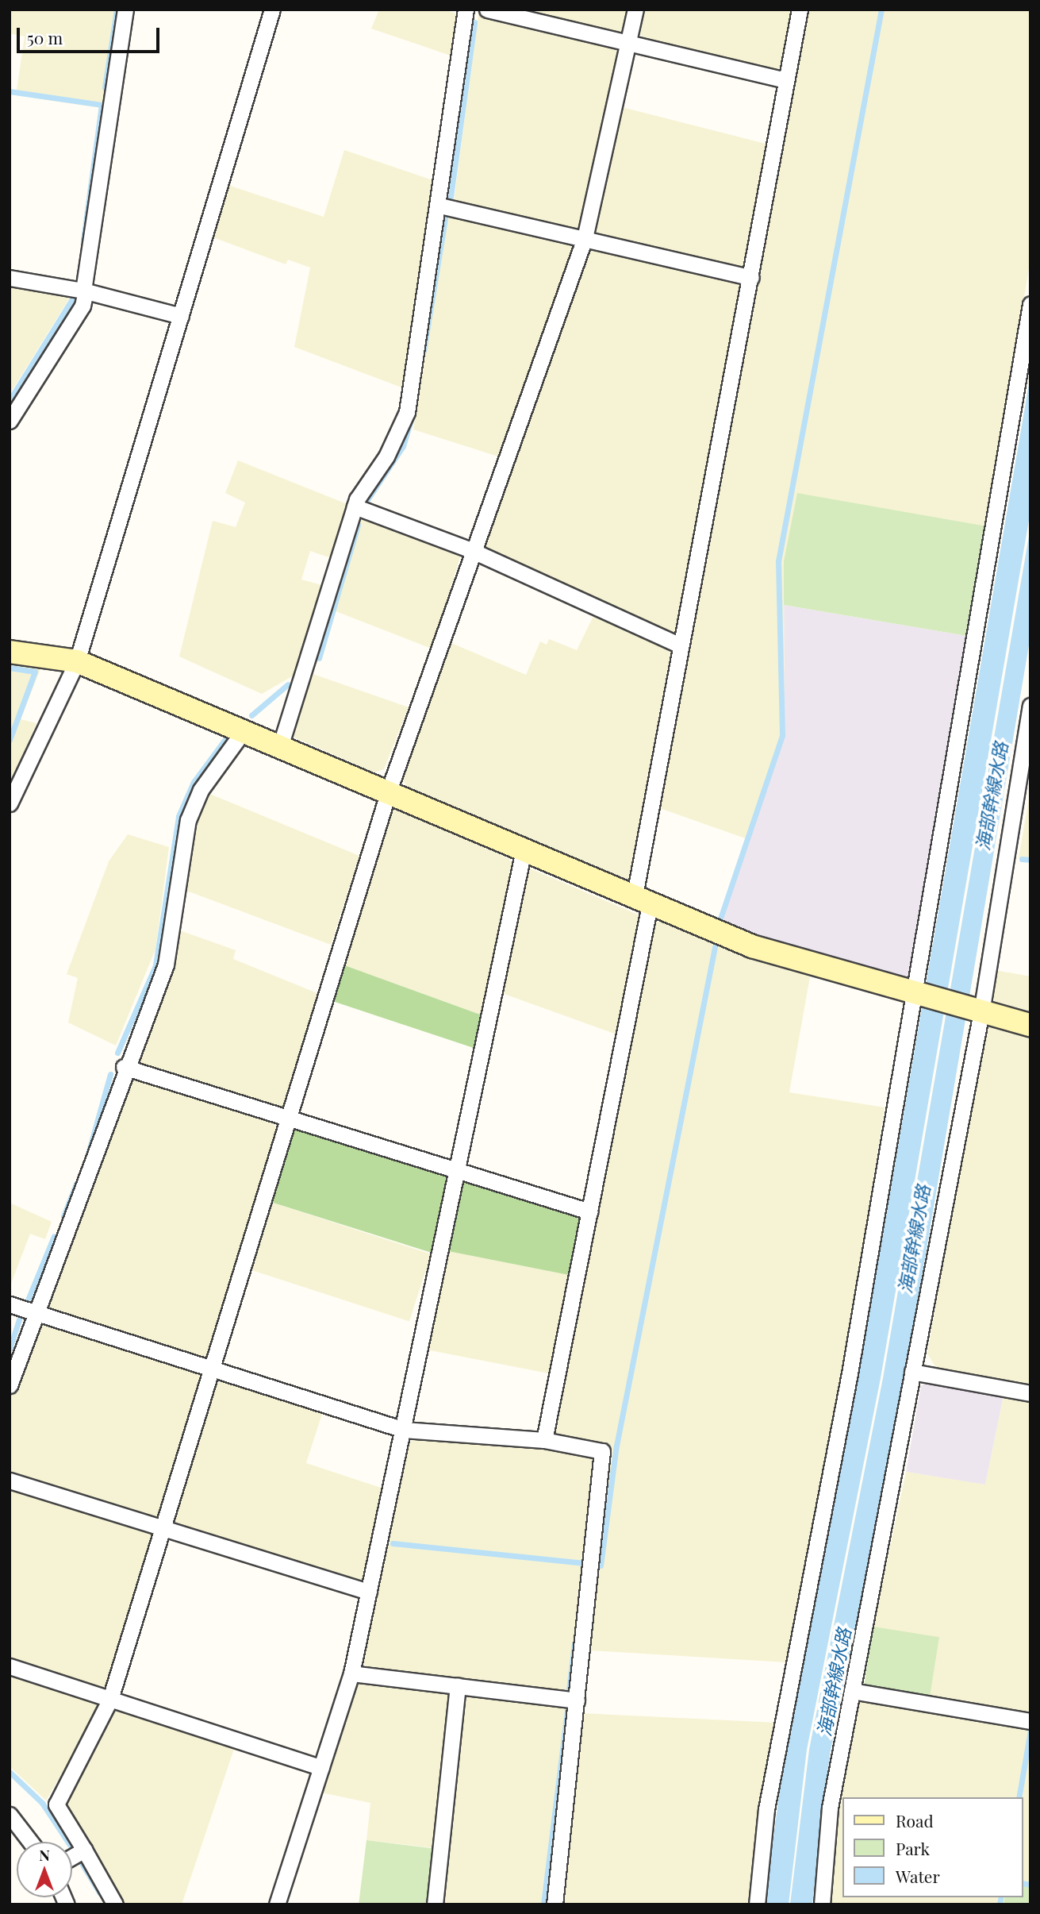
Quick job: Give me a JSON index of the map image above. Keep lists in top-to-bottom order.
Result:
{
  "water": ["海部幹線水路"],
  "legend": ["Road", "Park", "Water"],
  "scale_bar": "50 m",
  "north": "top"
}
